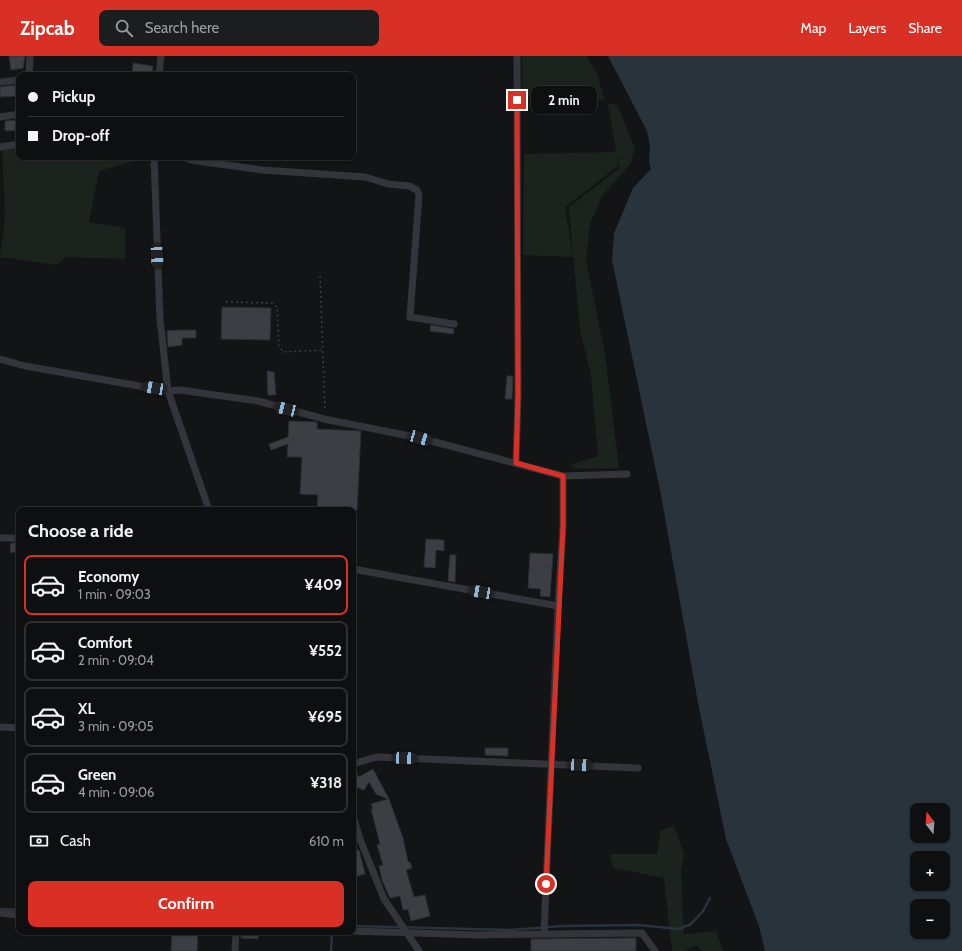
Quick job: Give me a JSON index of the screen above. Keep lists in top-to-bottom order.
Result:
{
  "north": "top",
  "page": {
    "header": "Zipcab",
    "search": "Search here",
    "nav": ["Map", "Layers", "Share"],
    "banner": ["Pickup", "Drop-off"],
    "bubble": "2 min",
    "heading": "Choose a ride",
    "list": [
      {
        "name": "Economy",
        "note": "1 min · 09:03",
        "value": "¥409"
      },
      {
        "name": "Comfort",
        "note": "2 min · 09:04",
        "value": "¥552"
      },
      {
        "name": "XL",
        "note": "3 min · 09:05",
        "value": "¥695"
      },
      {
        "name": "Green",
        "note": "4 min · 09:06",
        "value": "¥318"
      }
    ],
    "map_buttons": ["+", "−"],
    "pay": ["Cash", "610 m"],
    "buttons": "Confirm"
  }
}
